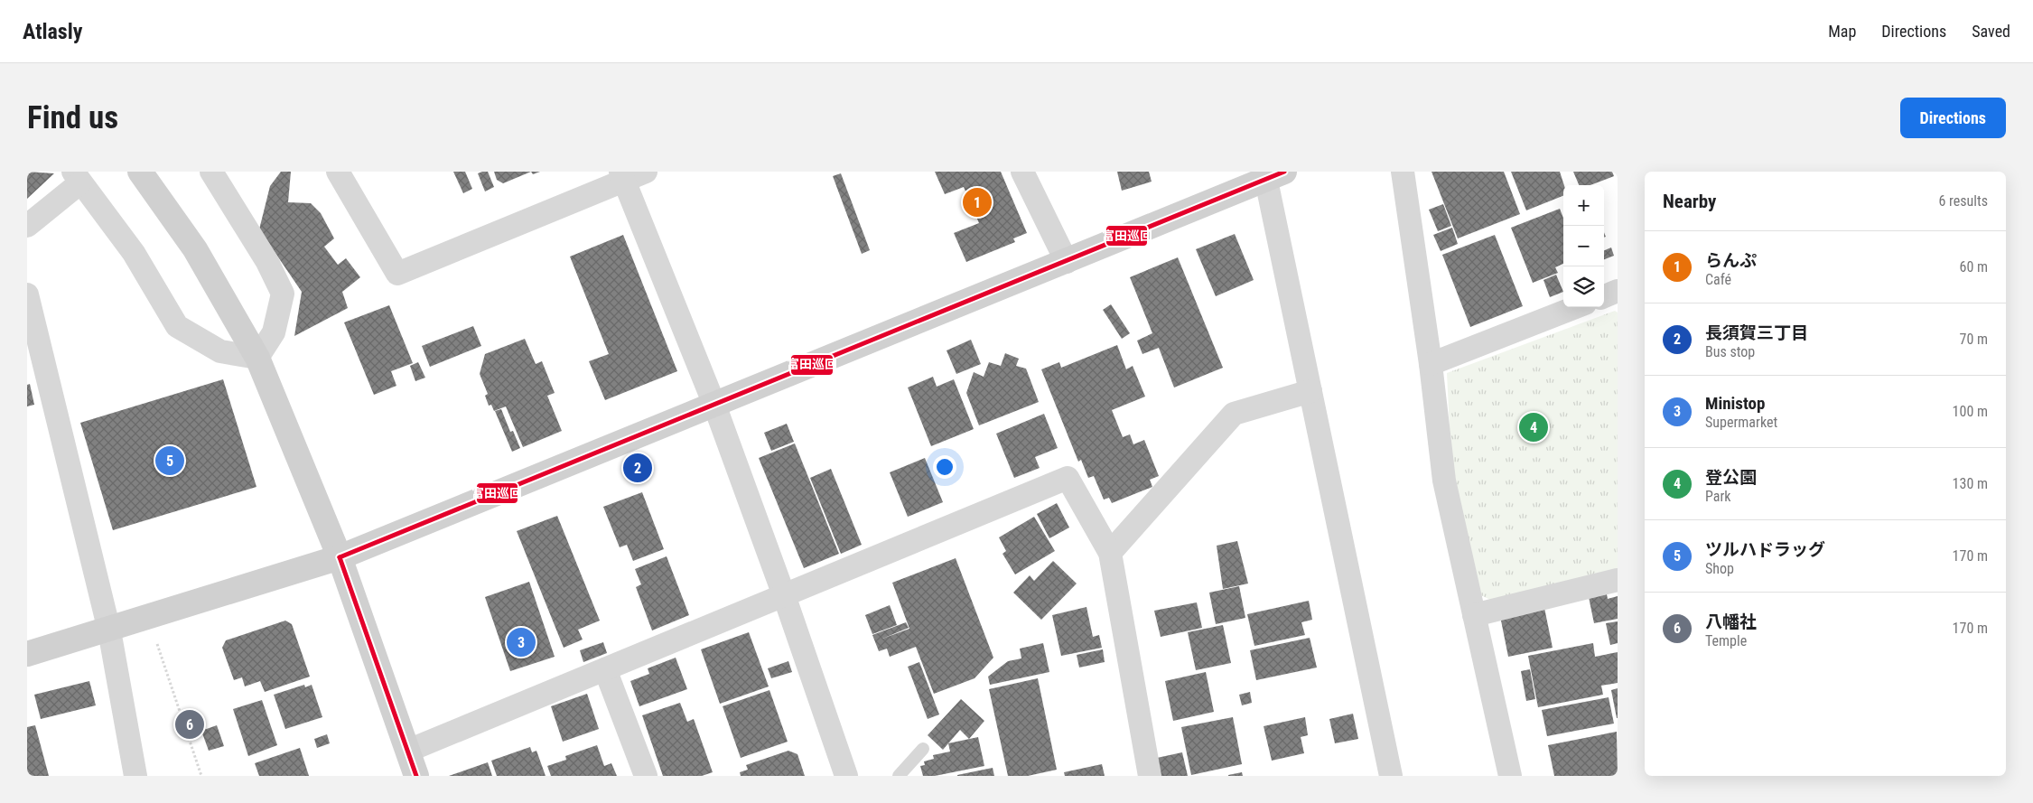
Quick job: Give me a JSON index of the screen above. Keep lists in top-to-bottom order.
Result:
{
  "lines": ["transit line 富田巡回"],
  "page": {
    "header": "Atlasly",
    "nav": ["Map", "Directions", "Saved"],
    "buttons": "Directions",
    "title": "Find us",
    "heading": ["Nearby", "6 results"],
    "map_buttons": ["+", "−"],
    "pins": [
      "1",
      "4",
      "5",
      "2",
      "3",
      "6"
    ],
    "list": [
      {
        "mark": "1",
        "name": "らんぷ",
        "note": "Café",
        "value": "60 m"
      },
      {
        "mark": "2",
        "name": "長須賀三丁目",
        "note": "Bus stop",
        "value": "70 m"
      },
      {
        "mark": "3",
        "name": "Ministop",
        "note": "Supermarket",
        "value": "100 m"
      },
      {
        "mark": "4",
        "name": "登公園",
        "note": "Park",
        "value": "130 m"
      },
      {
        "mark": "5",
        "name": "ツルハドラッグ",
        "note": "Shop",
        "value": "170 m"
      },
      {
        "mark": "6",
        "name": "八幡社",
        "note": "Temple",
        "value": "170 m"
      }
    ]
  }
}
